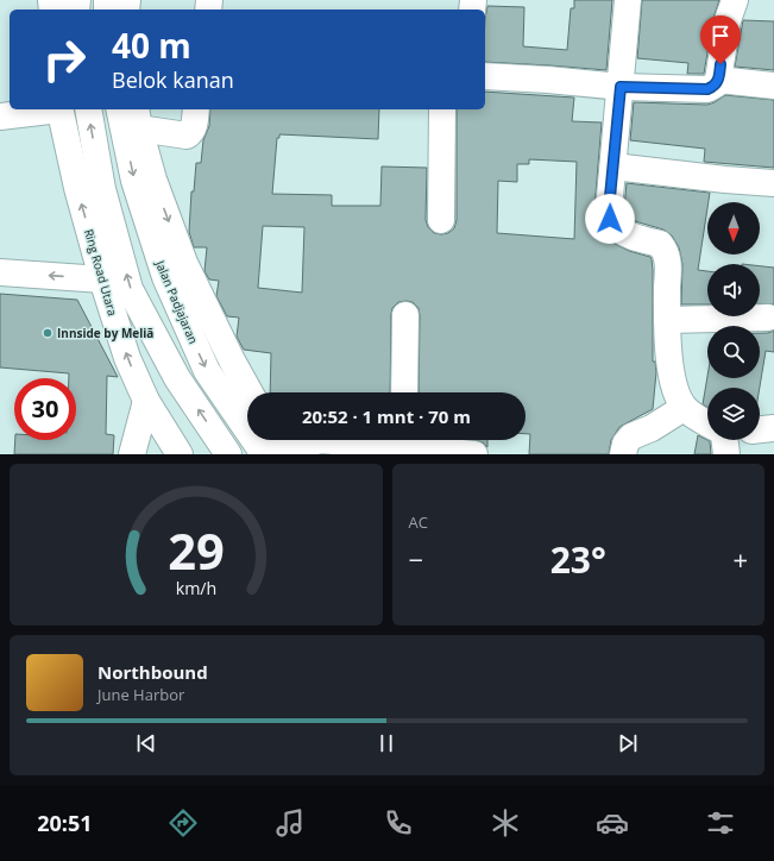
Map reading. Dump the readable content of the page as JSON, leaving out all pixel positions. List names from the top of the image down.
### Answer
{
  "streets": {
    "main road": ["Ring Road Utara", "Jalan Padjajaran"]
  },
  "places": ["Innside by Meliã"],
  "north": "bottom",
  "page": {
    "turn": ["40 m", "Belok kanan"],
    "limit": "30",
    "trip": "20:52 · 1 mnt · 70 m",
    "tile": "AC",
    "heat": ["−", "23°", "+"],
    "song": ["Northbound", "June Harbor"],
    "tabs": "20:51",
    "gauge": ["29", "km/h"]
  }
}
